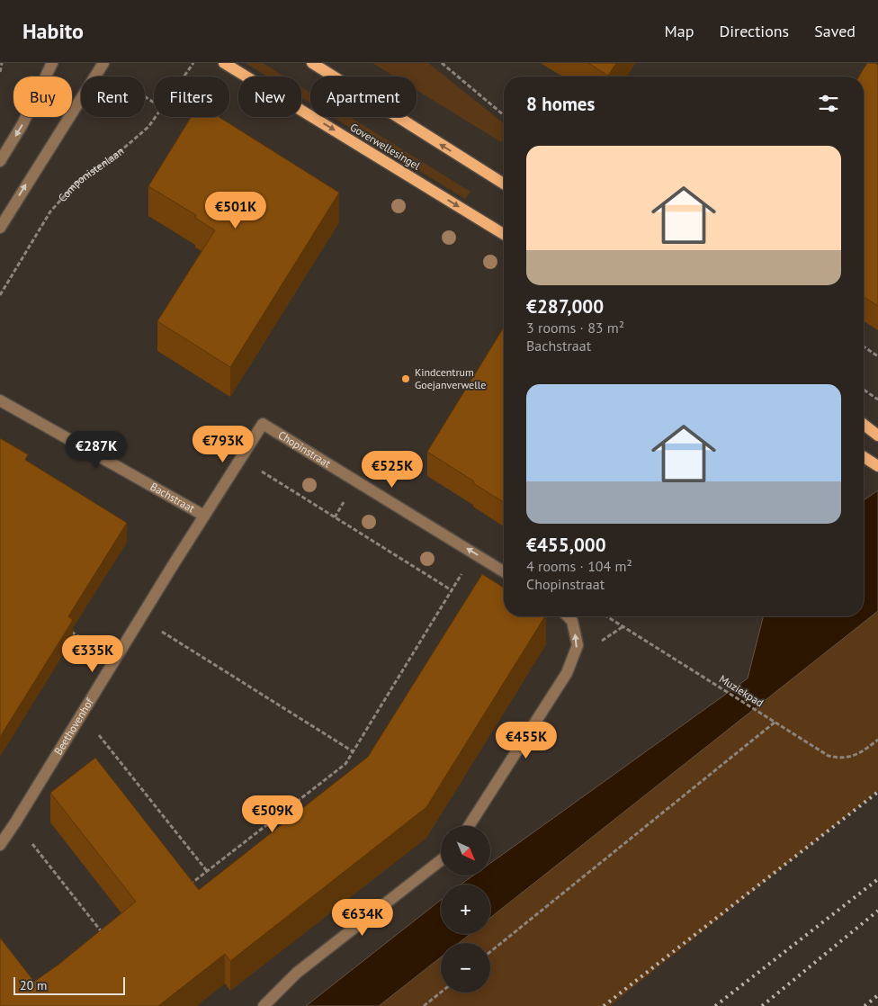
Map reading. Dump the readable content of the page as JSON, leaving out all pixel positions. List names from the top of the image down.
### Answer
{
  "streets": {
    "main road": ["Goverwellesingel"],
    "street": ["Chopinstraat", "Bachstraat", "Beethovenhof"],
    "path": ["Componistenlaan", "Muziekpad"]
  },
  "crossings": [
    ["Chopinstraat", "Bachstraat"],
    ["Chopinstraat", "Beethovenhof"],
    ["Bachstraat", "Beethovenhof"]
  ],
  "one_way": ["Chopinstraat"],
  "places": ["Kindcentrum Goejanverwelle"],
  "scale_bar": "20 m",
  "north": "bottom right",
  "page": {
    "header": "Habito",
    "nav": ["Map", "Directions", "Saved"],
    "chip": [
      "Buy",
      "Rent",
      "Filters",
      "New",
      "Apartment"
    ],
    "heading": "8 homes",
    "list": [
      {
        "name": "€287,000",
        "note": "3 rooms · 83 m² · Bachstraat"
      },
      {
        "name": "€455,000",
        "note": "4 rooms · 104 m² · Chopinstraat"
      }
    ],
    "price": [
      "€501K",
      "€793K",
      "€287K",
      "€525K",
      "€335K",
      "€455K",
      "€509K",
      "€634K"
    ],
    "map_buttons": ["+", "−"],
    "scale": "20 m"
  }
}
